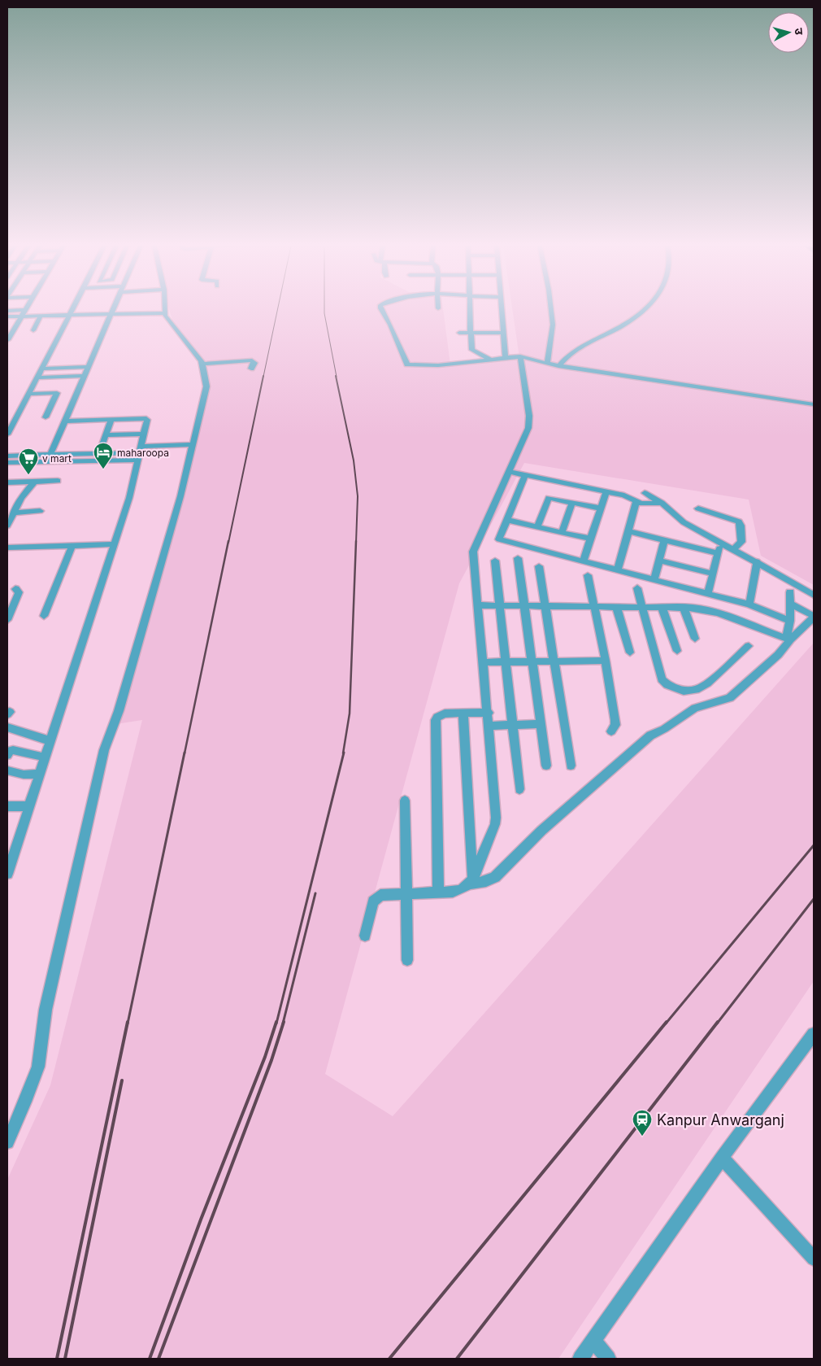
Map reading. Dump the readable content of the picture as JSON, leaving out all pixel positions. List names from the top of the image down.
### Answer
{
  "places": {
    "hotel": ["maharoopa"],
    "supermarket": ["v mart"],
    "station": ["Kanpur Anwarganj"]
  },
  "north": "right"
}
